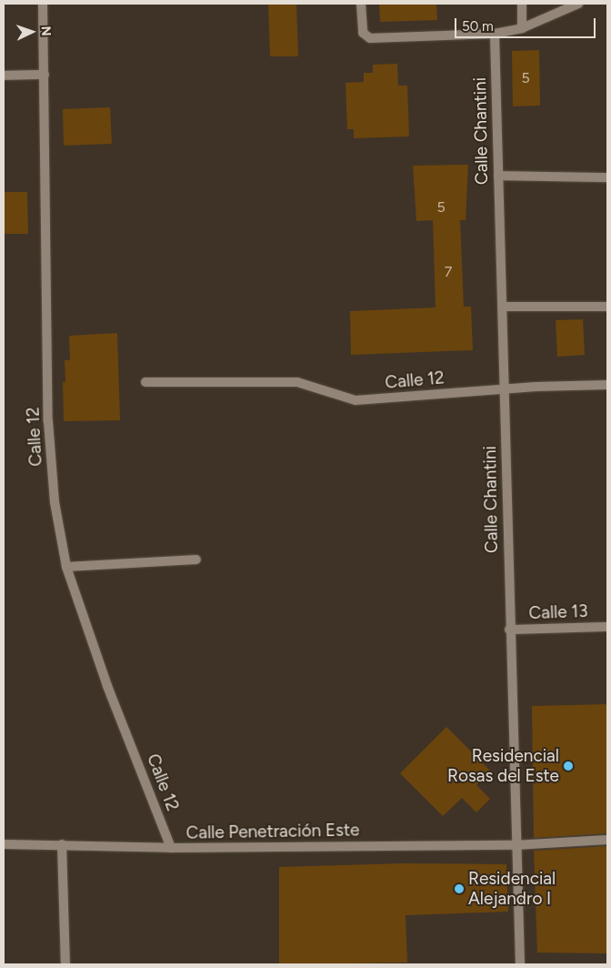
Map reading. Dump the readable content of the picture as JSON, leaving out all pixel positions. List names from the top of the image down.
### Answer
{
  "streets": {
    "street": [
      "Calle Chantini",
      "Calle 12",
      "Calle 13",
      "Calle Penetración Este"
    ]
  },
  "crossings": [
    ["Calle Chantini", "Calle 12"],
    ["Calle Chantini", "Calle 13"],
    ["Calle Chantini", "Calle Penetración Este"],
    ["Calle 12", "Calle Penetración Este"]
  ],
  "places": ["Residencial Rosas del Este", "Residencial Alejandro I"],
  "house_numbers": ["5", "5", "7"],
  "scale_bar": "50 m",
  "north": "right"
}
